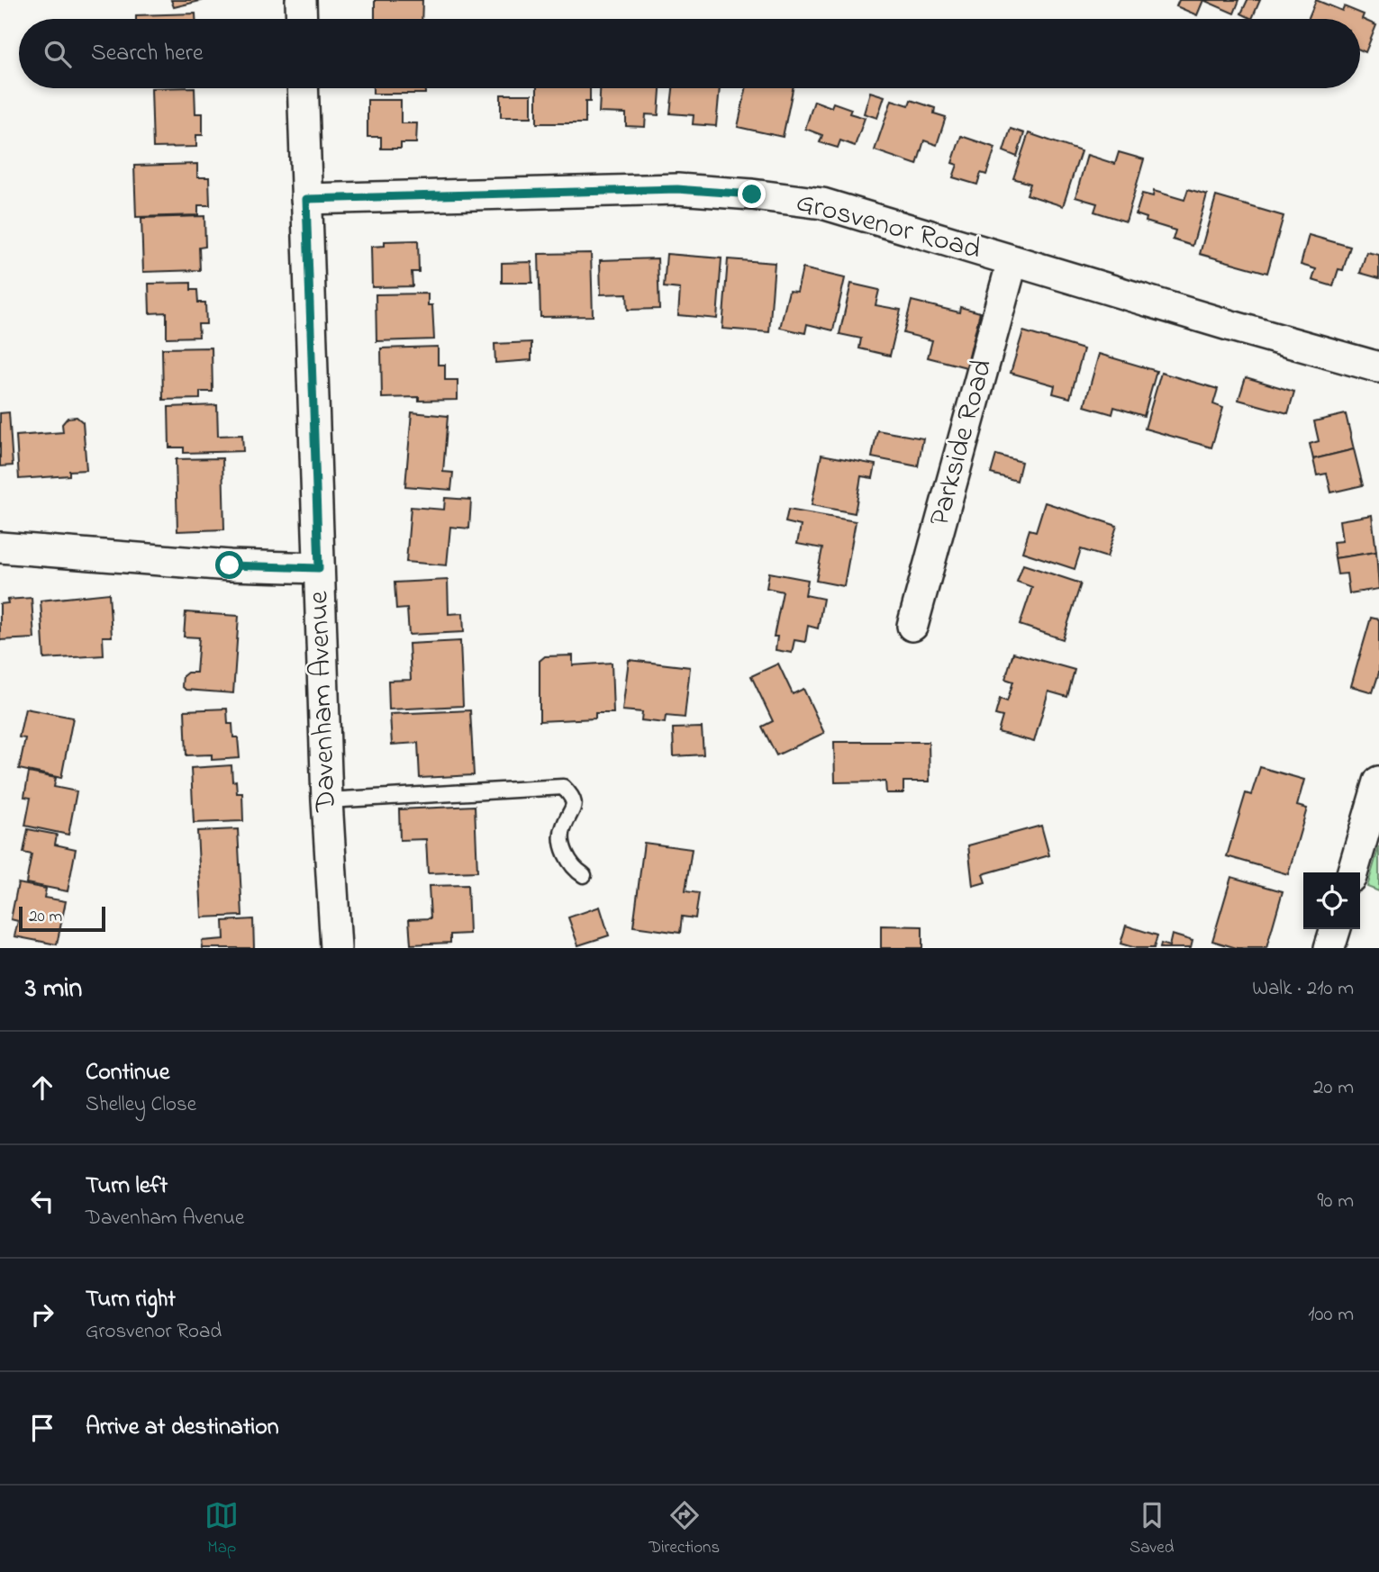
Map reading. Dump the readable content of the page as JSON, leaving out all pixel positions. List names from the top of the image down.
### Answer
{
  "streets": {
    "street": ["Grosvenor Road", "Parkside Road", "Davenham Avenue"]
  },
  "crossings": [
    ["Grosvenor Road", "Parkside Road"],
    ["Grosvenor Road", "Davenham Avenue"]
  ],
  "scale_bar": "20 m",
  "page": {
    "search": "Search here",
    "scale": "20 m",
    "heading": ["3 min", "Walk · 210 m"],
    "list": [
      ["Continue", "Shelley Close", "20 m"],
      ["Turn left", "Davenham Avenue", "90 m"],
      ["Turn right", "Grosvenor Road", "100 m"],
      "Arrive at destination"
    ],
    "nav": ["Map", "Directions", "Saved"]
  }
}
